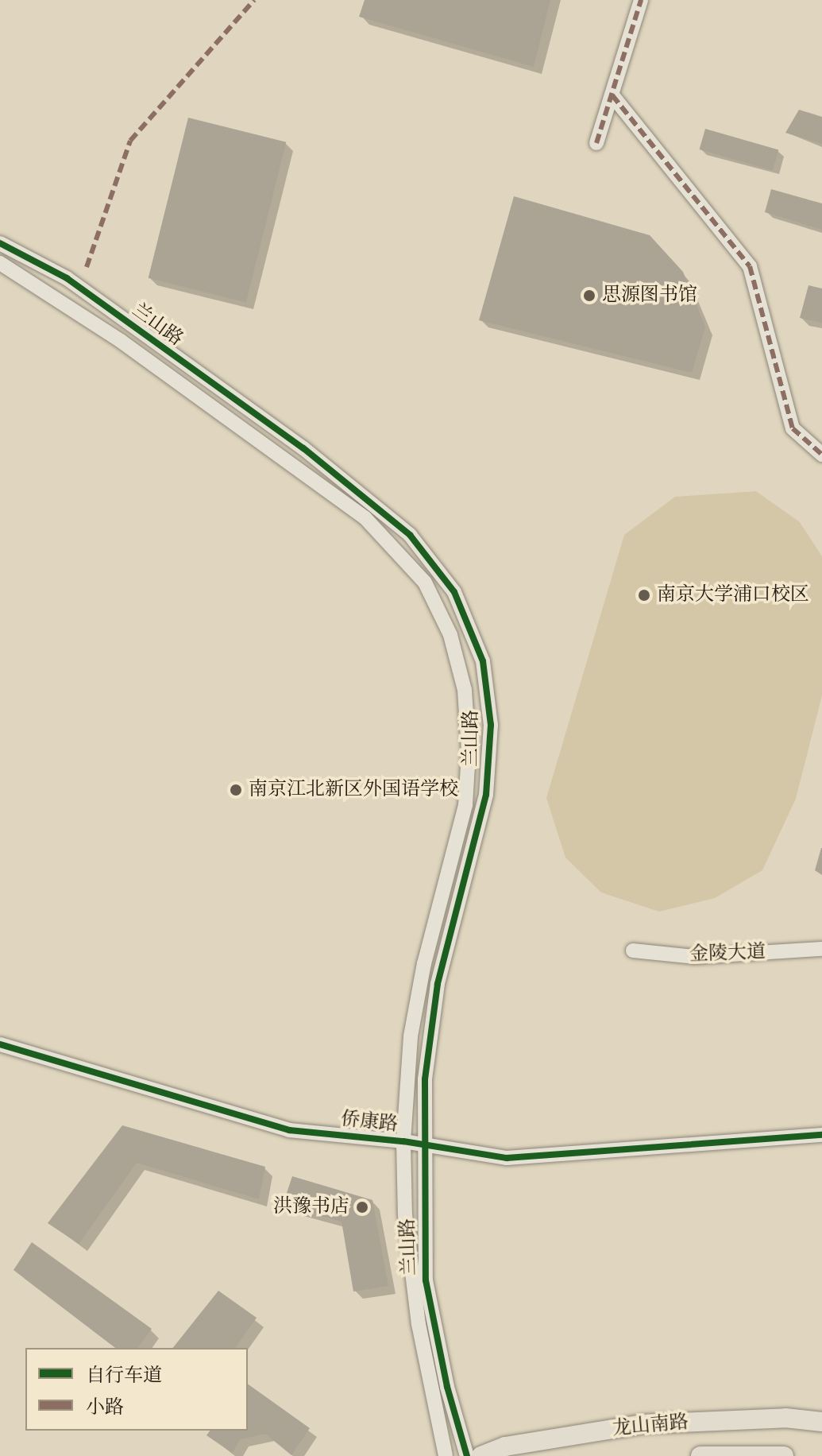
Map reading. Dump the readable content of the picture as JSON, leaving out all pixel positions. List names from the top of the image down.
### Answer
{
  "streets": {
    "main road": ["龙山南路"],
    "street": ["兰山路", "金陵大道", "侨康路"]
  },
  "crossings": [
    ["兰山路", "侨康路"]
  ],
  "places": [
    "思源图书馆",
    "南京大学浦口校区",
    "南京江北新区外国语学校",
    "洪豫书店"
  ],
  "legend": ["自行车道", "小路"]
}
